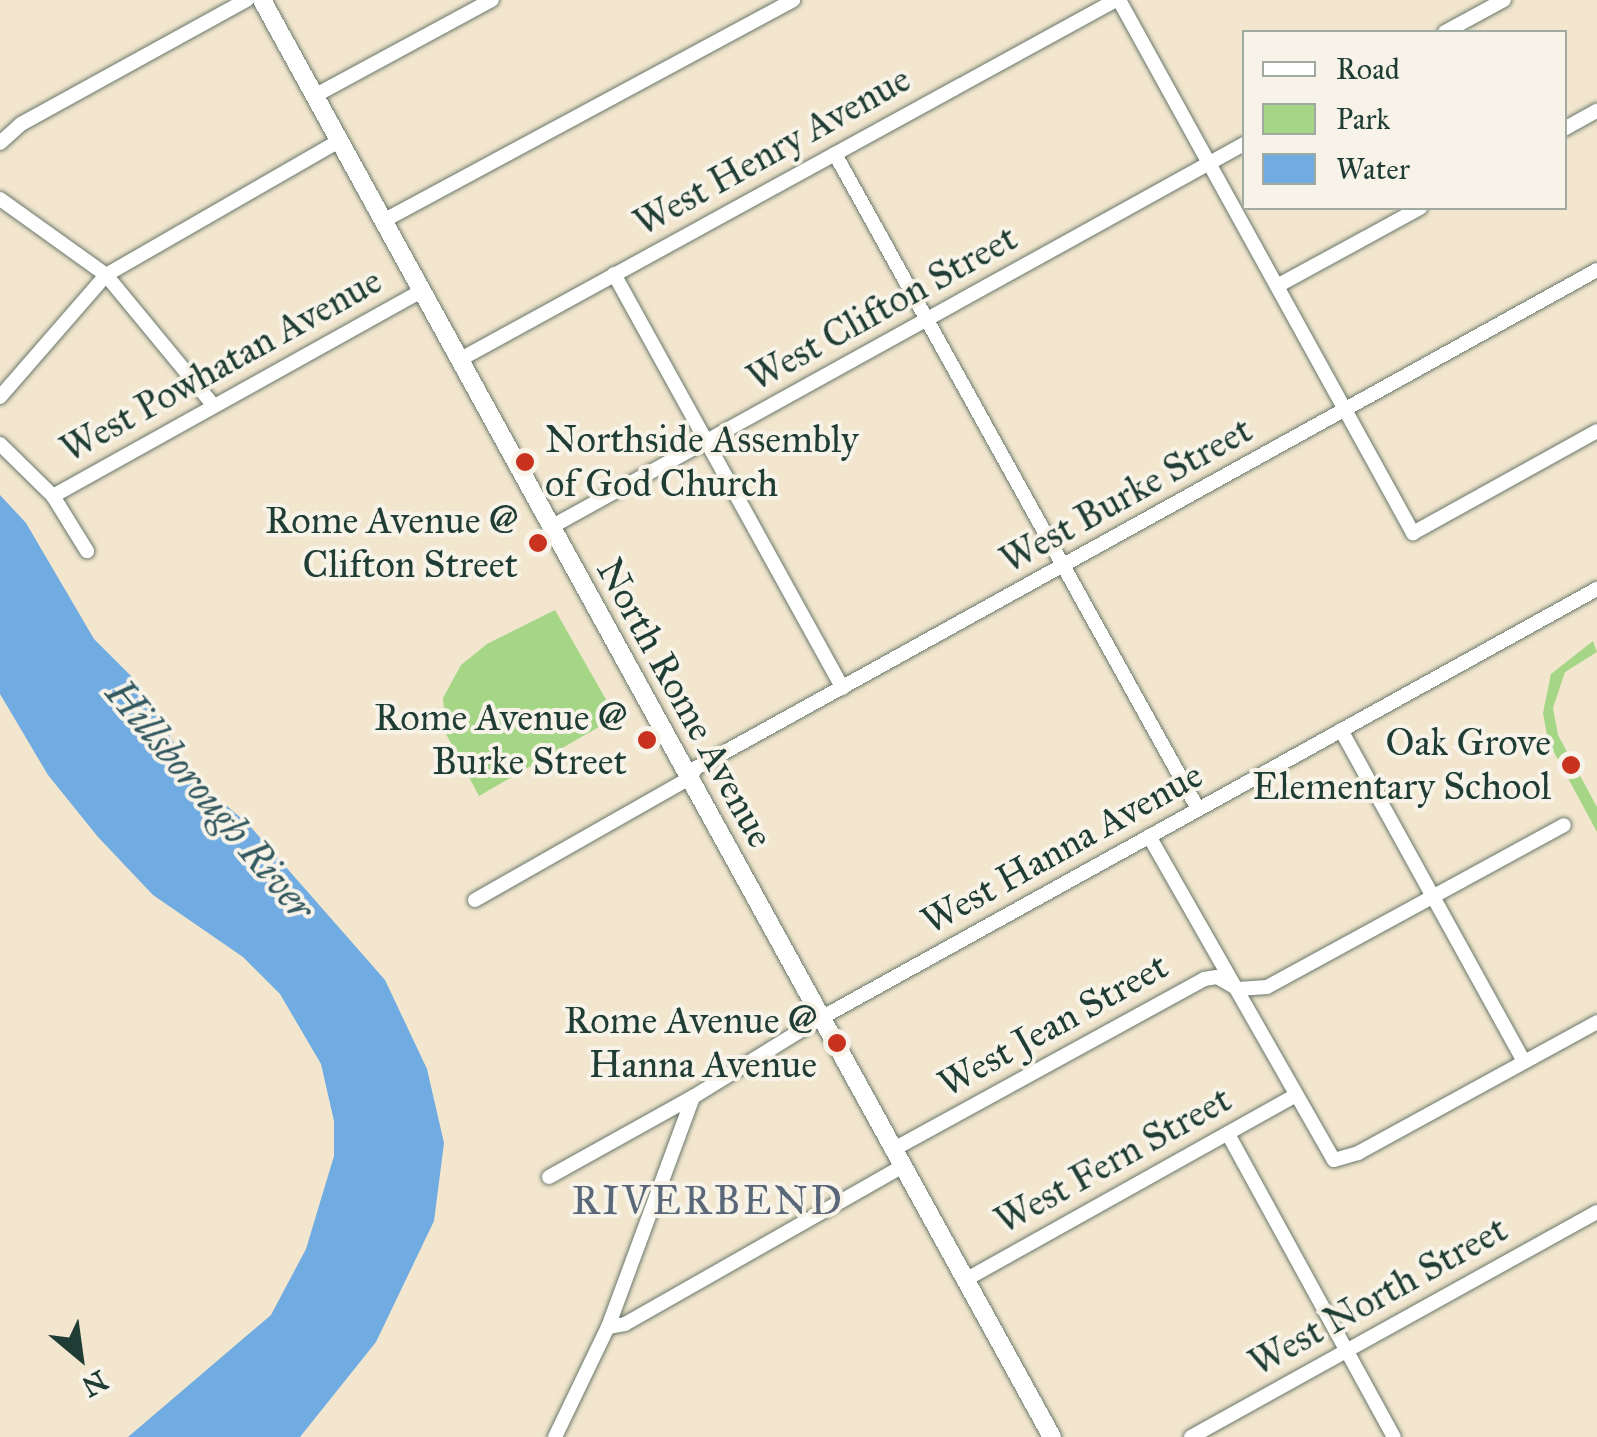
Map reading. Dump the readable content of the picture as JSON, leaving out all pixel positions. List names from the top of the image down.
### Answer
{
  "streets": {
    "street": [
      "West Henry Avenue",
      "West Clifton Street",
      "West Powhatan Avenue",
      "West Burke Street",
      "North Rome Avenue",
      "West Hanna Avenue",
      "West Jean Street",
      "West Fern Street",
      "West North Street"
    ]
  },
  "crossings": [
    ["West Henry Avenue", "North Rome Avenue"],
    ["West Clifton Street", "North Rome Avenue"],
    ["West Powhatan Avenue", "North Rome Avenue"],
    ["West Burke Street", "North Rome Avenue"],
    ["North Rome Avenue", "West Hanna Avenue"],
    ["North Rome Avenue", "West Jean Street"],
    ["North Rome Avenue", "West Fern Street"]
  ],
  "districts": ["RIVERBEND"],
  "water": ["Hillsborough River"],
  "places": [
    "Northside Assembly of God Church",
    "Rome Avenue @ Clifton Street",
    "Rome Avenue @ Burke Street",
    "Oak Grove Elementary School",
    "Rome Avenue @ Hanna Avenue"
  ],
  "legend": ["Road", "Park", "Water"],
  "north": "bottom right"
}
